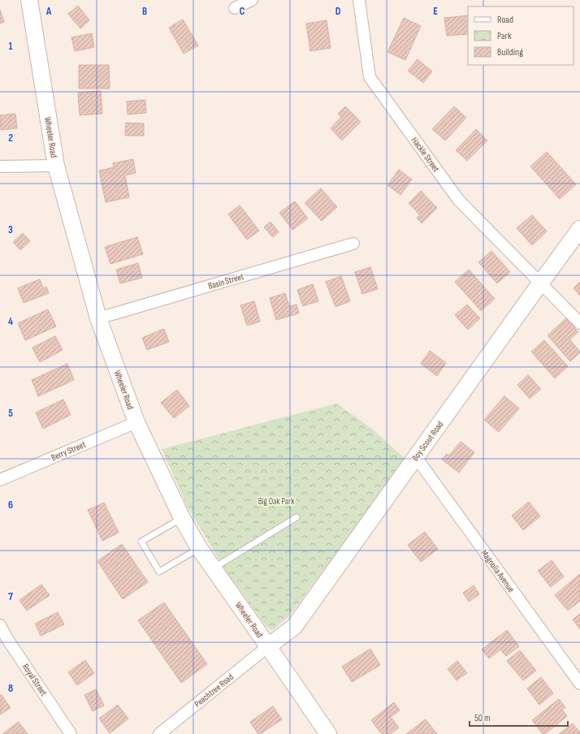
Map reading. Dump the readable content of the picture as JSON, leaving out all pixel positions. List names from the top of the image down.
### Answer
{
  "streets": {
    "street": [
      "Wheeler Road",
      "Hackle Street",
      "Basin Street",
      "Boy Scout Road",
      "Berry Street",
      "Magnolia Avenue",
      "Royal Street",
      "Peachtree Road"
    ]
  },
  "crossings": [
    ["Wheeler Road", "Basin Street"],
    ["Wheeler Road", "Boy Scout Road"],
    ["Wheeler Road", "Berry Street"],
    ["Wheeler Road", "Peachtree Road"],
    ["Hackle Street", "Boy Scout Road"],
    ["Boy Scout Road", "Magnolia Avenue"],
    ["Boy Scout Road", "Peachtree Road"]
  ],
  "parks": ["Big Oak Park"],
  "legend": ["Road", "Park", "Building"],
  "scale_bar": "50 m",
  "grid": {
    "columns": [
      "A",
      "B",
      "C",
      "D",
      "E"
    ],
    "rows": [
      "1",
      "2",
      "3",
      "4",
      "5",
      "6",
      "7",
      "8"
    ]
  }
}
